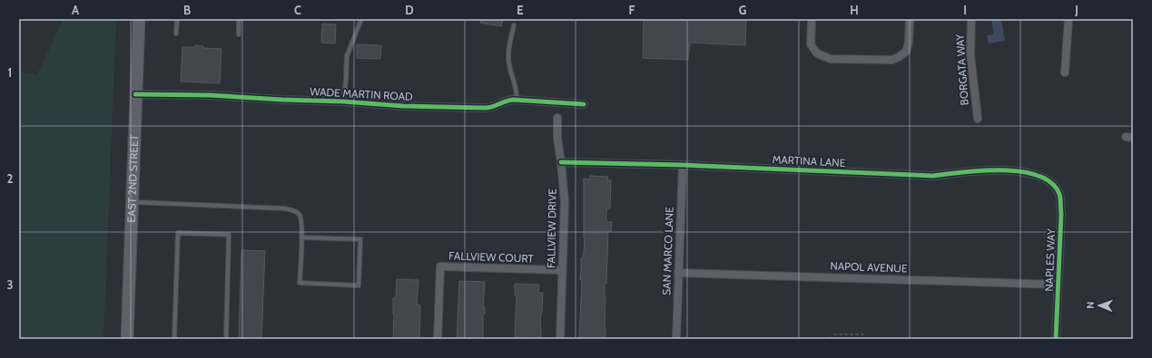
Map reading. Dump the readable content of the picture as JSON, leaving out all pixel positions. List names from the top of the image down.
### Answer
{
  "streets": {
    "main road": ["EAST 2ND STREET"],
    "street": [
      "BORGATA WAY",
      "WADE MARTIN ROAD",
      "MARTINA LANE",
      "FALLVIEW DRIVE",
      "SAN MARCO LANE",
      "FALLVIEW COURT",
      "NAPLES WAY",
      "NAPOL AVENUE"
    ]
  },
  "crossings": [
    ["WADE MARTIN ROAD", "EAST 2ND STREET"],
    ["MARTINA LANE", "FALLVIEW DRIVE"],
    ["MARTINA LANE", "SAN MARCO LANE"],
    ["MARTINA LANE", "NAPLES WAY"],
    ["FALLVIEW DRIVE", "FALLVIEW COURT"],
    ["SAN MARCO LANE", "NAPOL AVENUE"],
    ["NAPLES WAY", "NAPOL AVENUE"]
  ],
  "north": "left",
  "grid": {
    "columns": [
      "A",
      "B",
      "C",
      "D",
      "E",
      "F",
      "G",
      "H",
      "I",
      "J"
    ],
    "rows": ["1", "2", "3"]
  }
}
